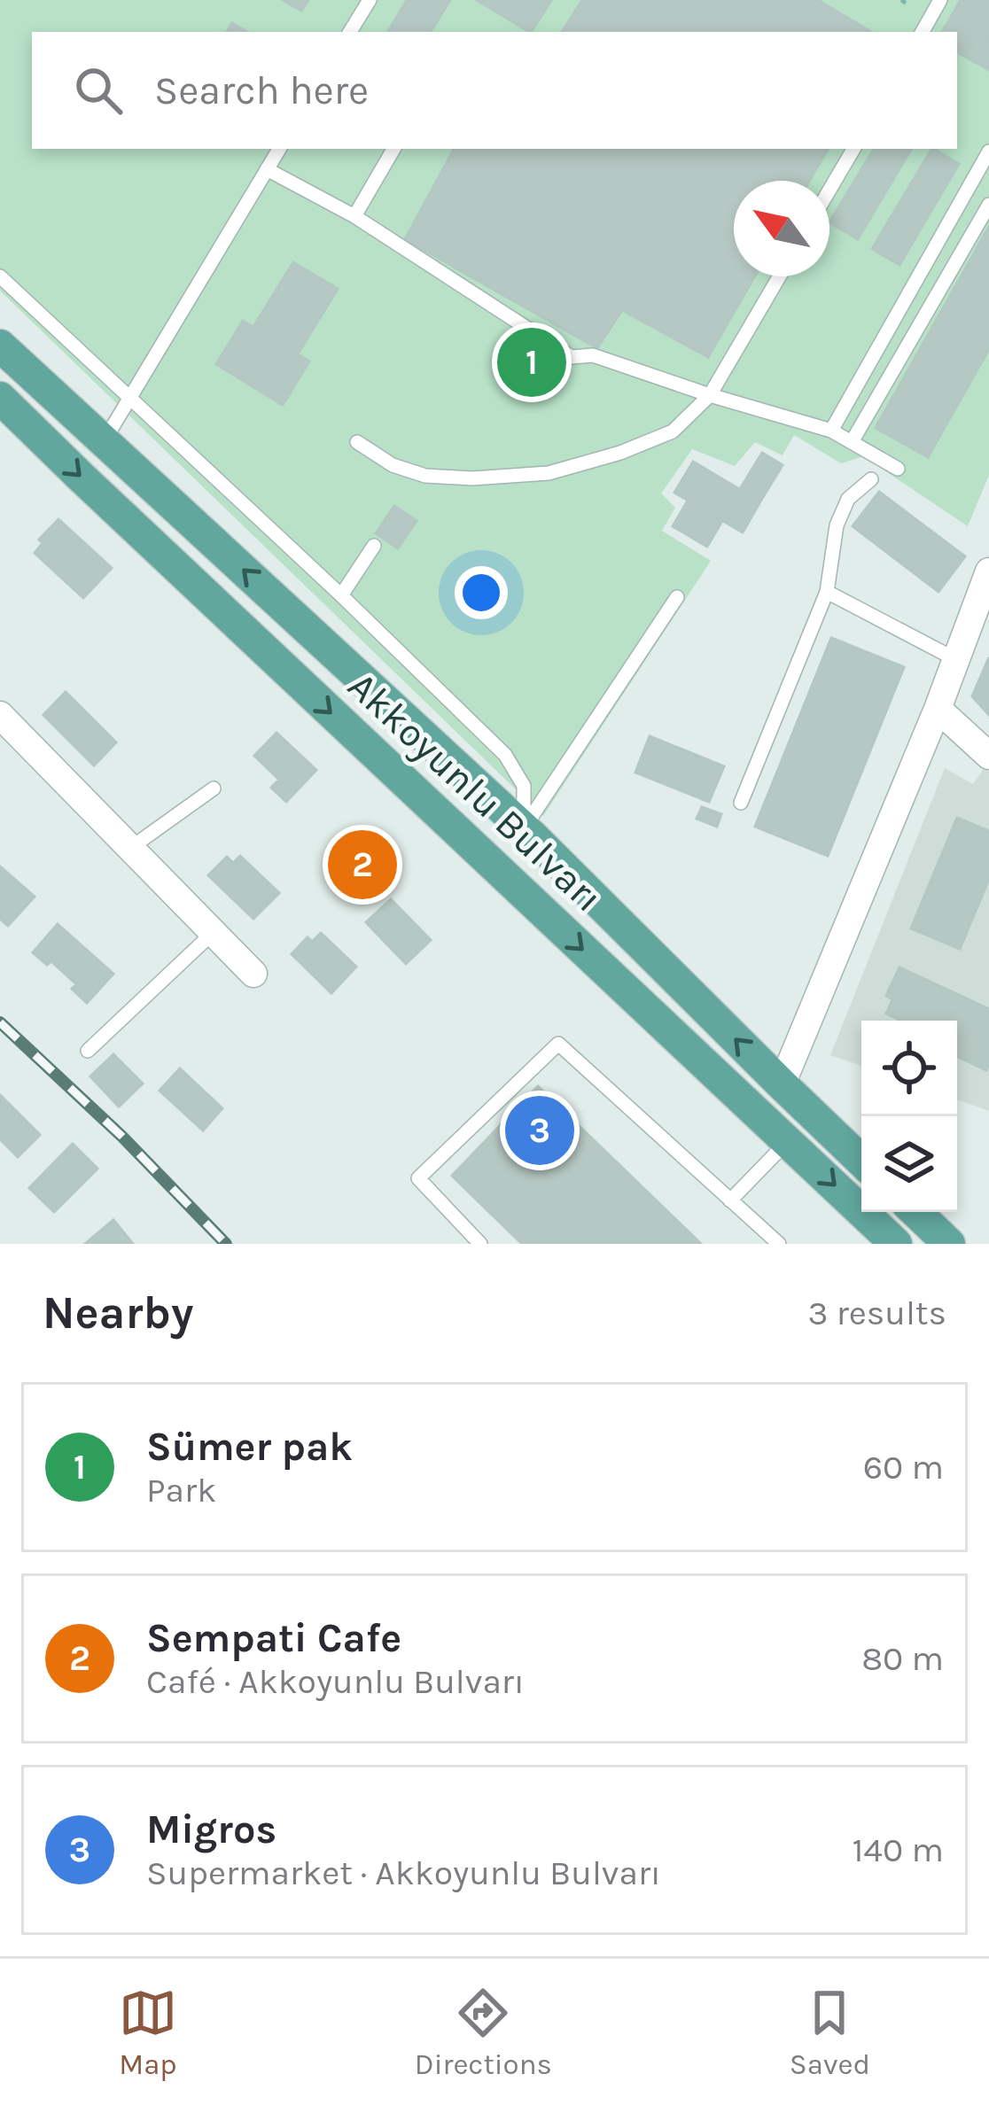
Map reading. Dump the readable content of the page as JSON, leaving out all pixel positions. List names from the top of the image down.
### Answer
{
  "streets": {
    "main road": ["Akkoyunlu Bulvarı"]
  },
  "north": "top left",
  "page": {
    "search": "Search here",
    "pins": ["1", "2", "3"],
    "heading": ["Nearby", "3 results"],
    "list": [
      {
        "mark": "1",
        "name": "Sümer pak",
        "note": "Park",
        "value": "60 m"
      },
      {
        "mark": "2",
        "name": "Sempati Cafe",
        "note": "Café · Akkoyunlu Bulvarı",
        "value": "80 m"
      },
      {
        "mark": "3",
        "name": "Migros",
        "note": "Supermarket · Akkoyunlu Bulvarı",
        "value": "140 m"
      }
    ],
    "nav": ["Map", "Directions", "Saved"]
  }
}
